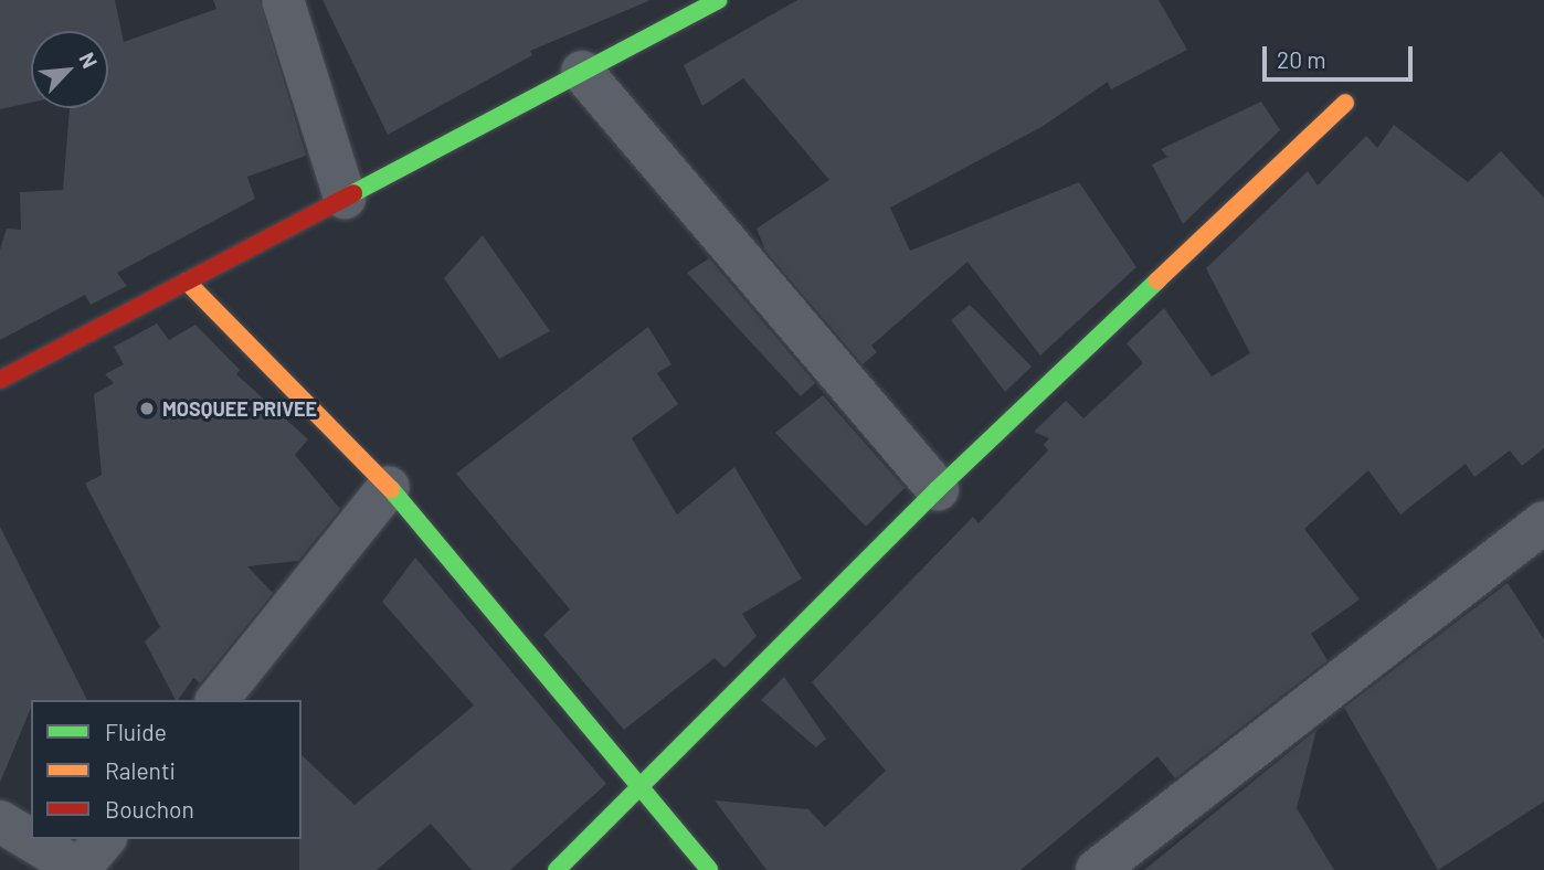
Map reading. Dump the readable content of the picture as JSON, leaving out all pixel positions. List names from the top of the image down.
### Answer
{
  "places": ["MOSQUEE PRIVEE"],
  "legend": ["Fluide", "Ralenti", "Bouchon"],
  "scale_bar": "20 m",
  "north": "top right"
}
